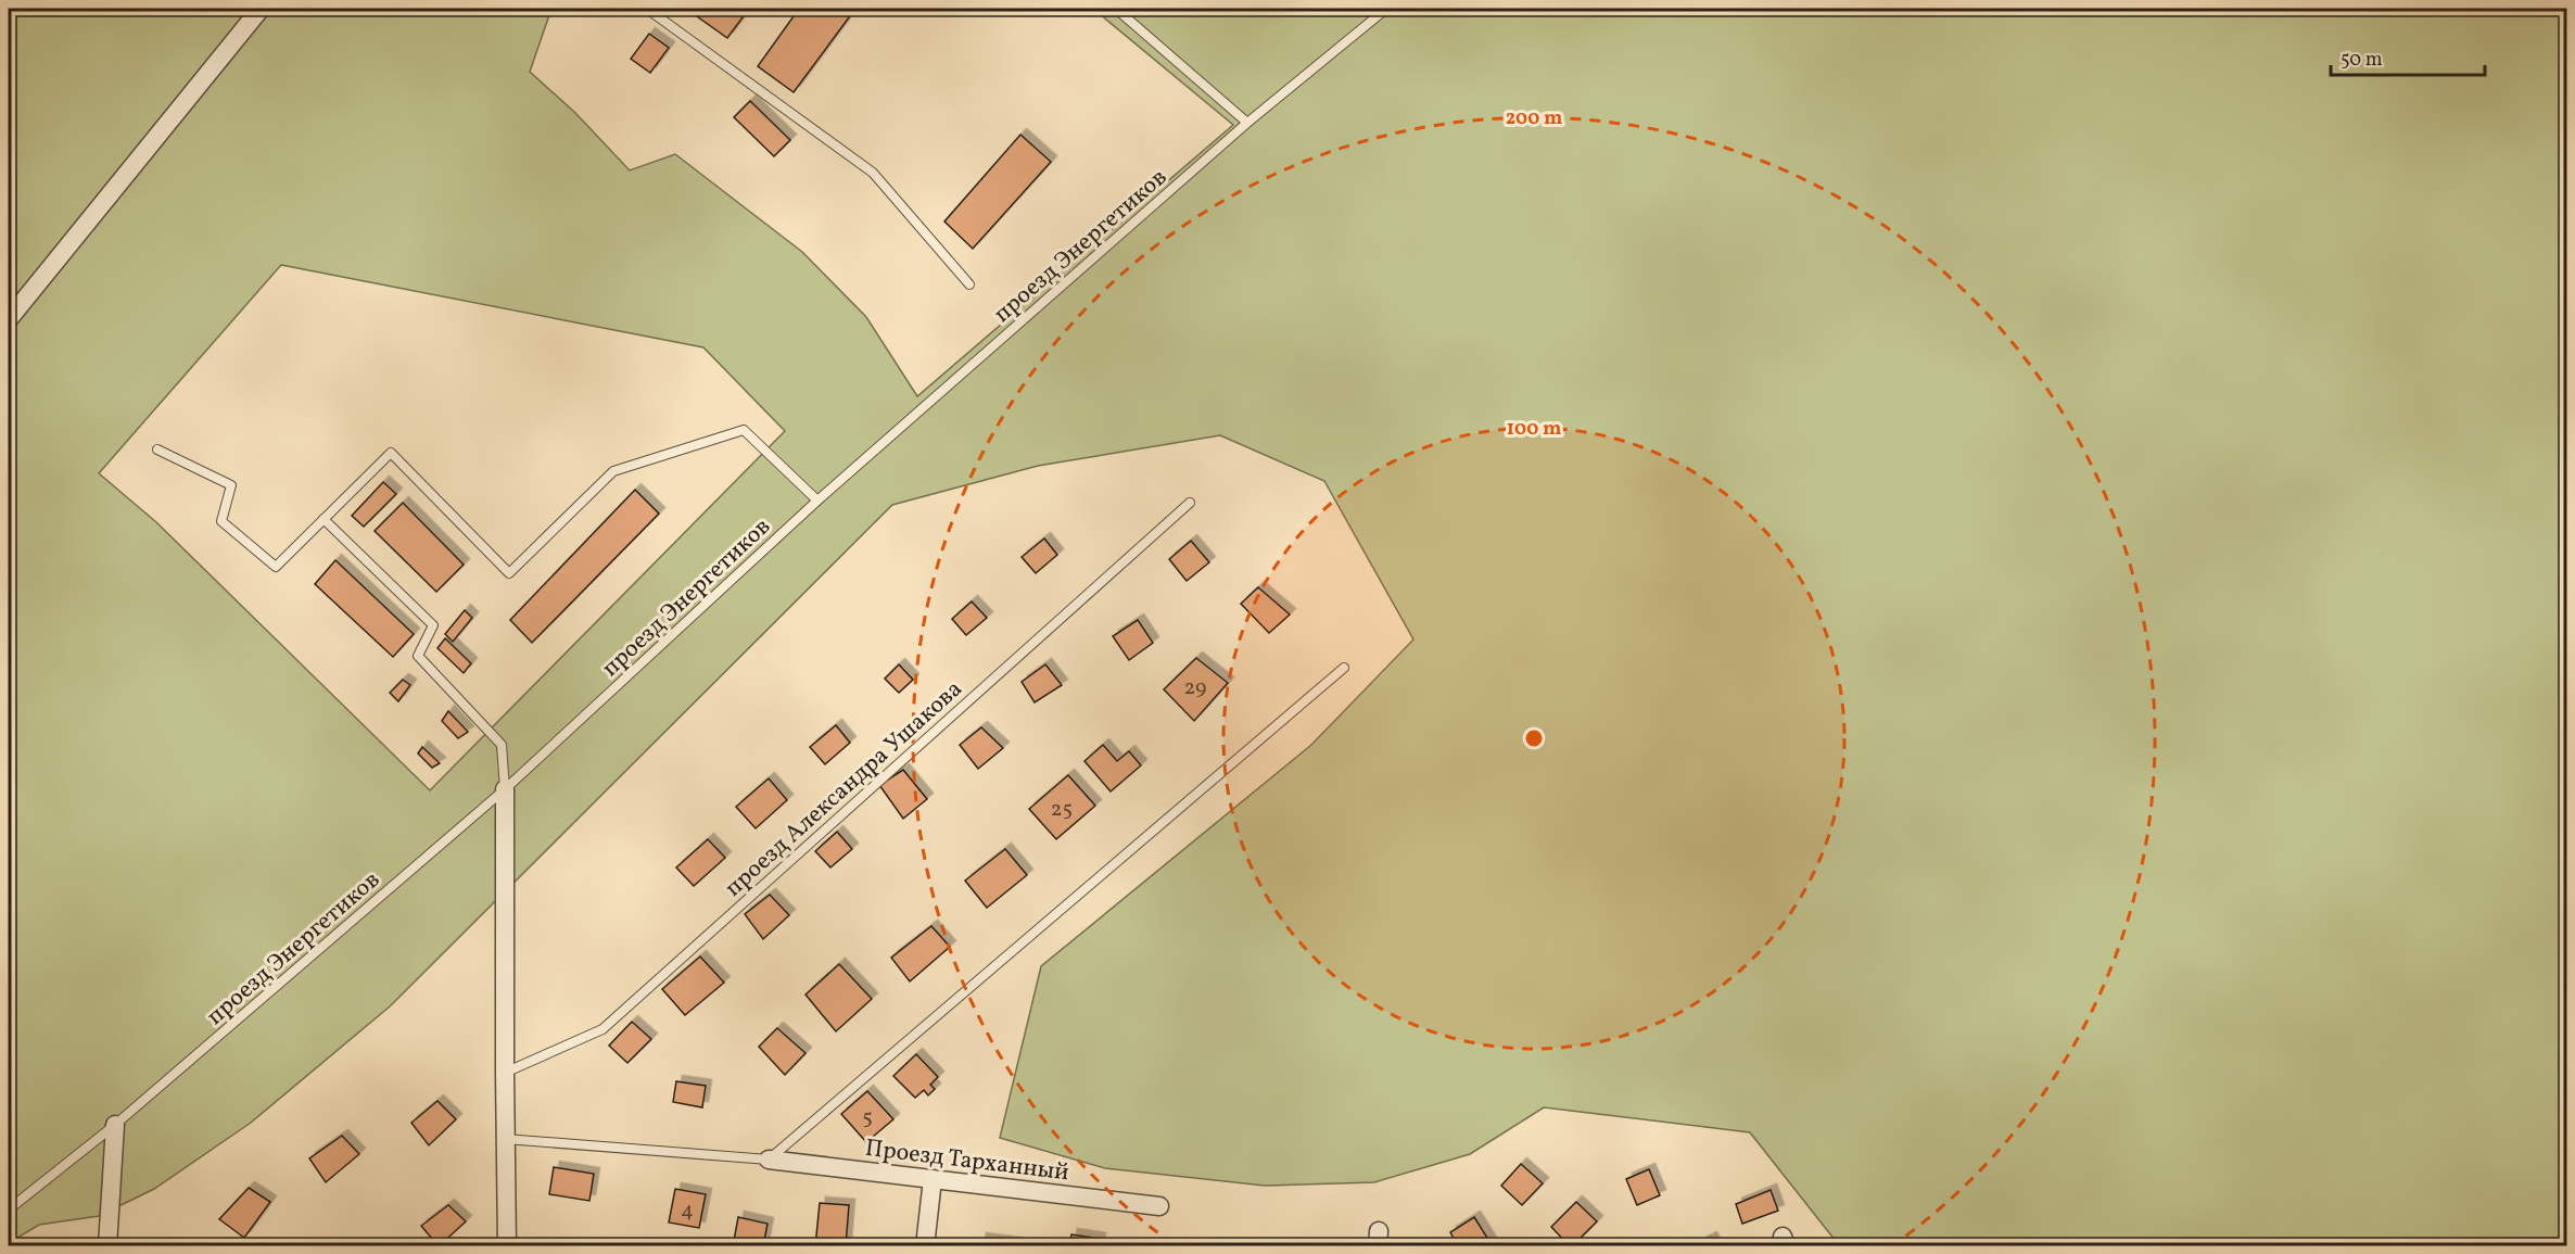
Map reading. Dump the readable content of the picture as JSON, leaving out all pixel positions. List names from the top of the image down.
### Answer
{
  "streets": {
    "street": ["Проезд Тарханный"],
    "lane": ["проезд Энергетиков", "проезд Александра Ушакова"]
  },
  "house_numbers": [
    "29",
    "25",
    "5",
    "4"
  ],
  "scale_bar": "50 m",
  "rings": ["200 m", "100 m"]
}
